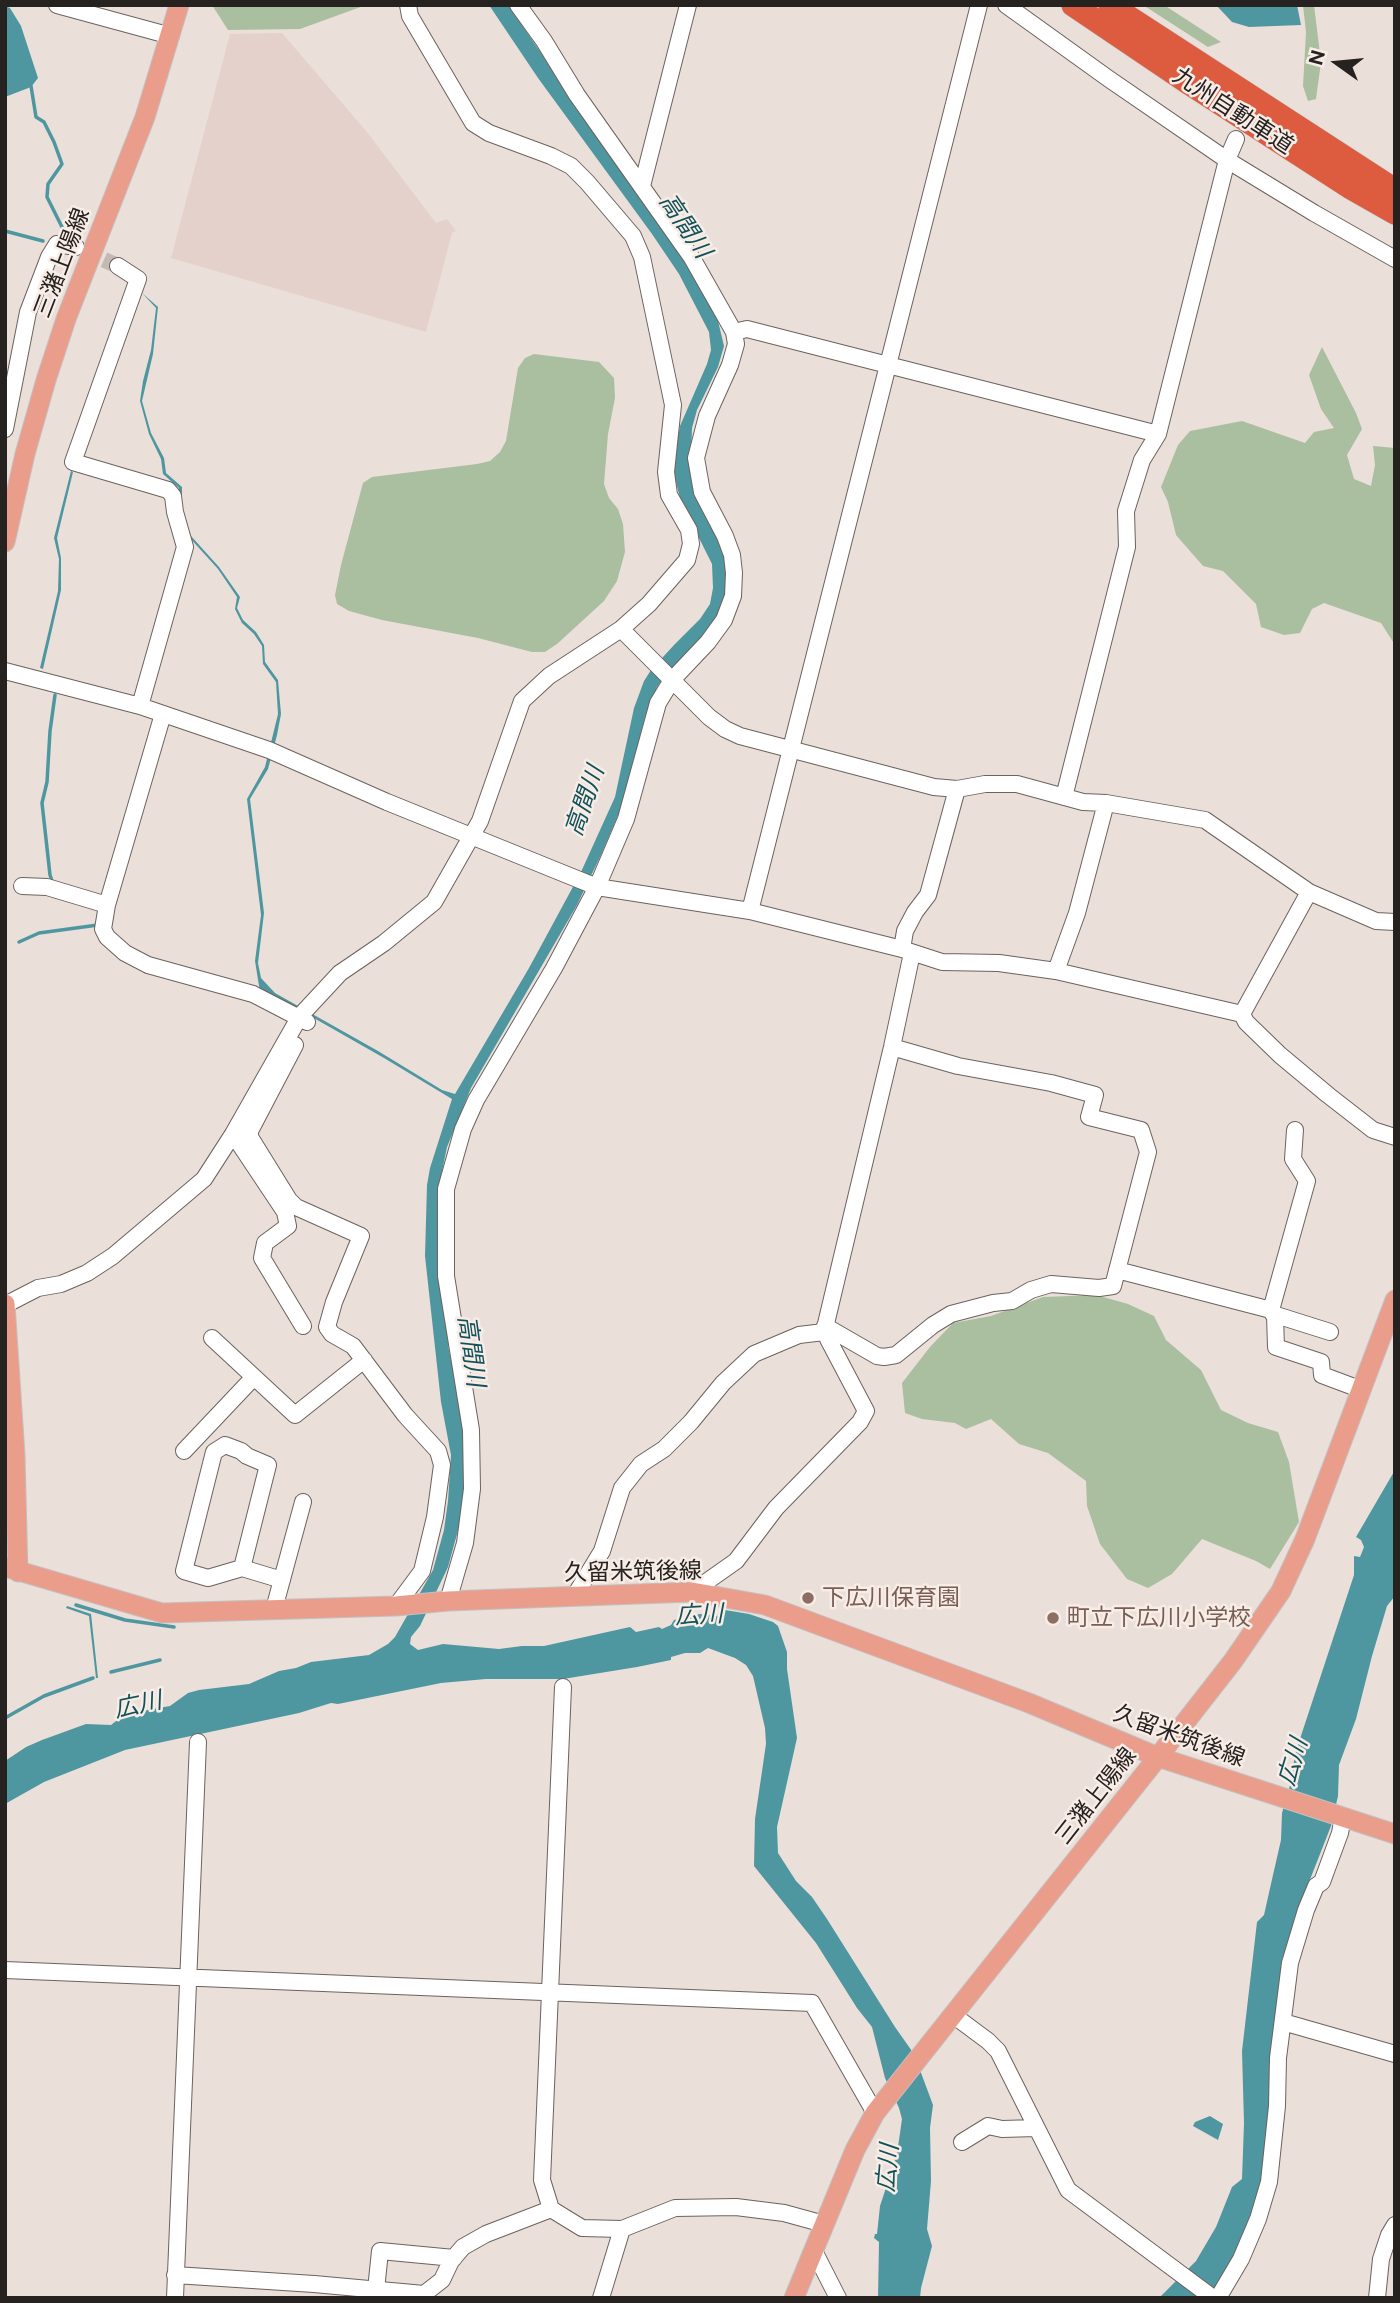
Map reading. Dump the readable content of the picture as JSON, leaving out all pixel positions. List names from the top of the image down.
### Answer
{
  "streets": {
    "highway": ["九州自動車道"],
    "main road": ["三潴上陽線", "久留米筑後線"]
  },
  "crossings": [
    ["三潴上陽線", "久留米筑後線"]
  ],
  "water": ["高間川", "広川"],
  "places": ["下広川保育園", "町立下広川小学校"],
  "north": "left"
}
